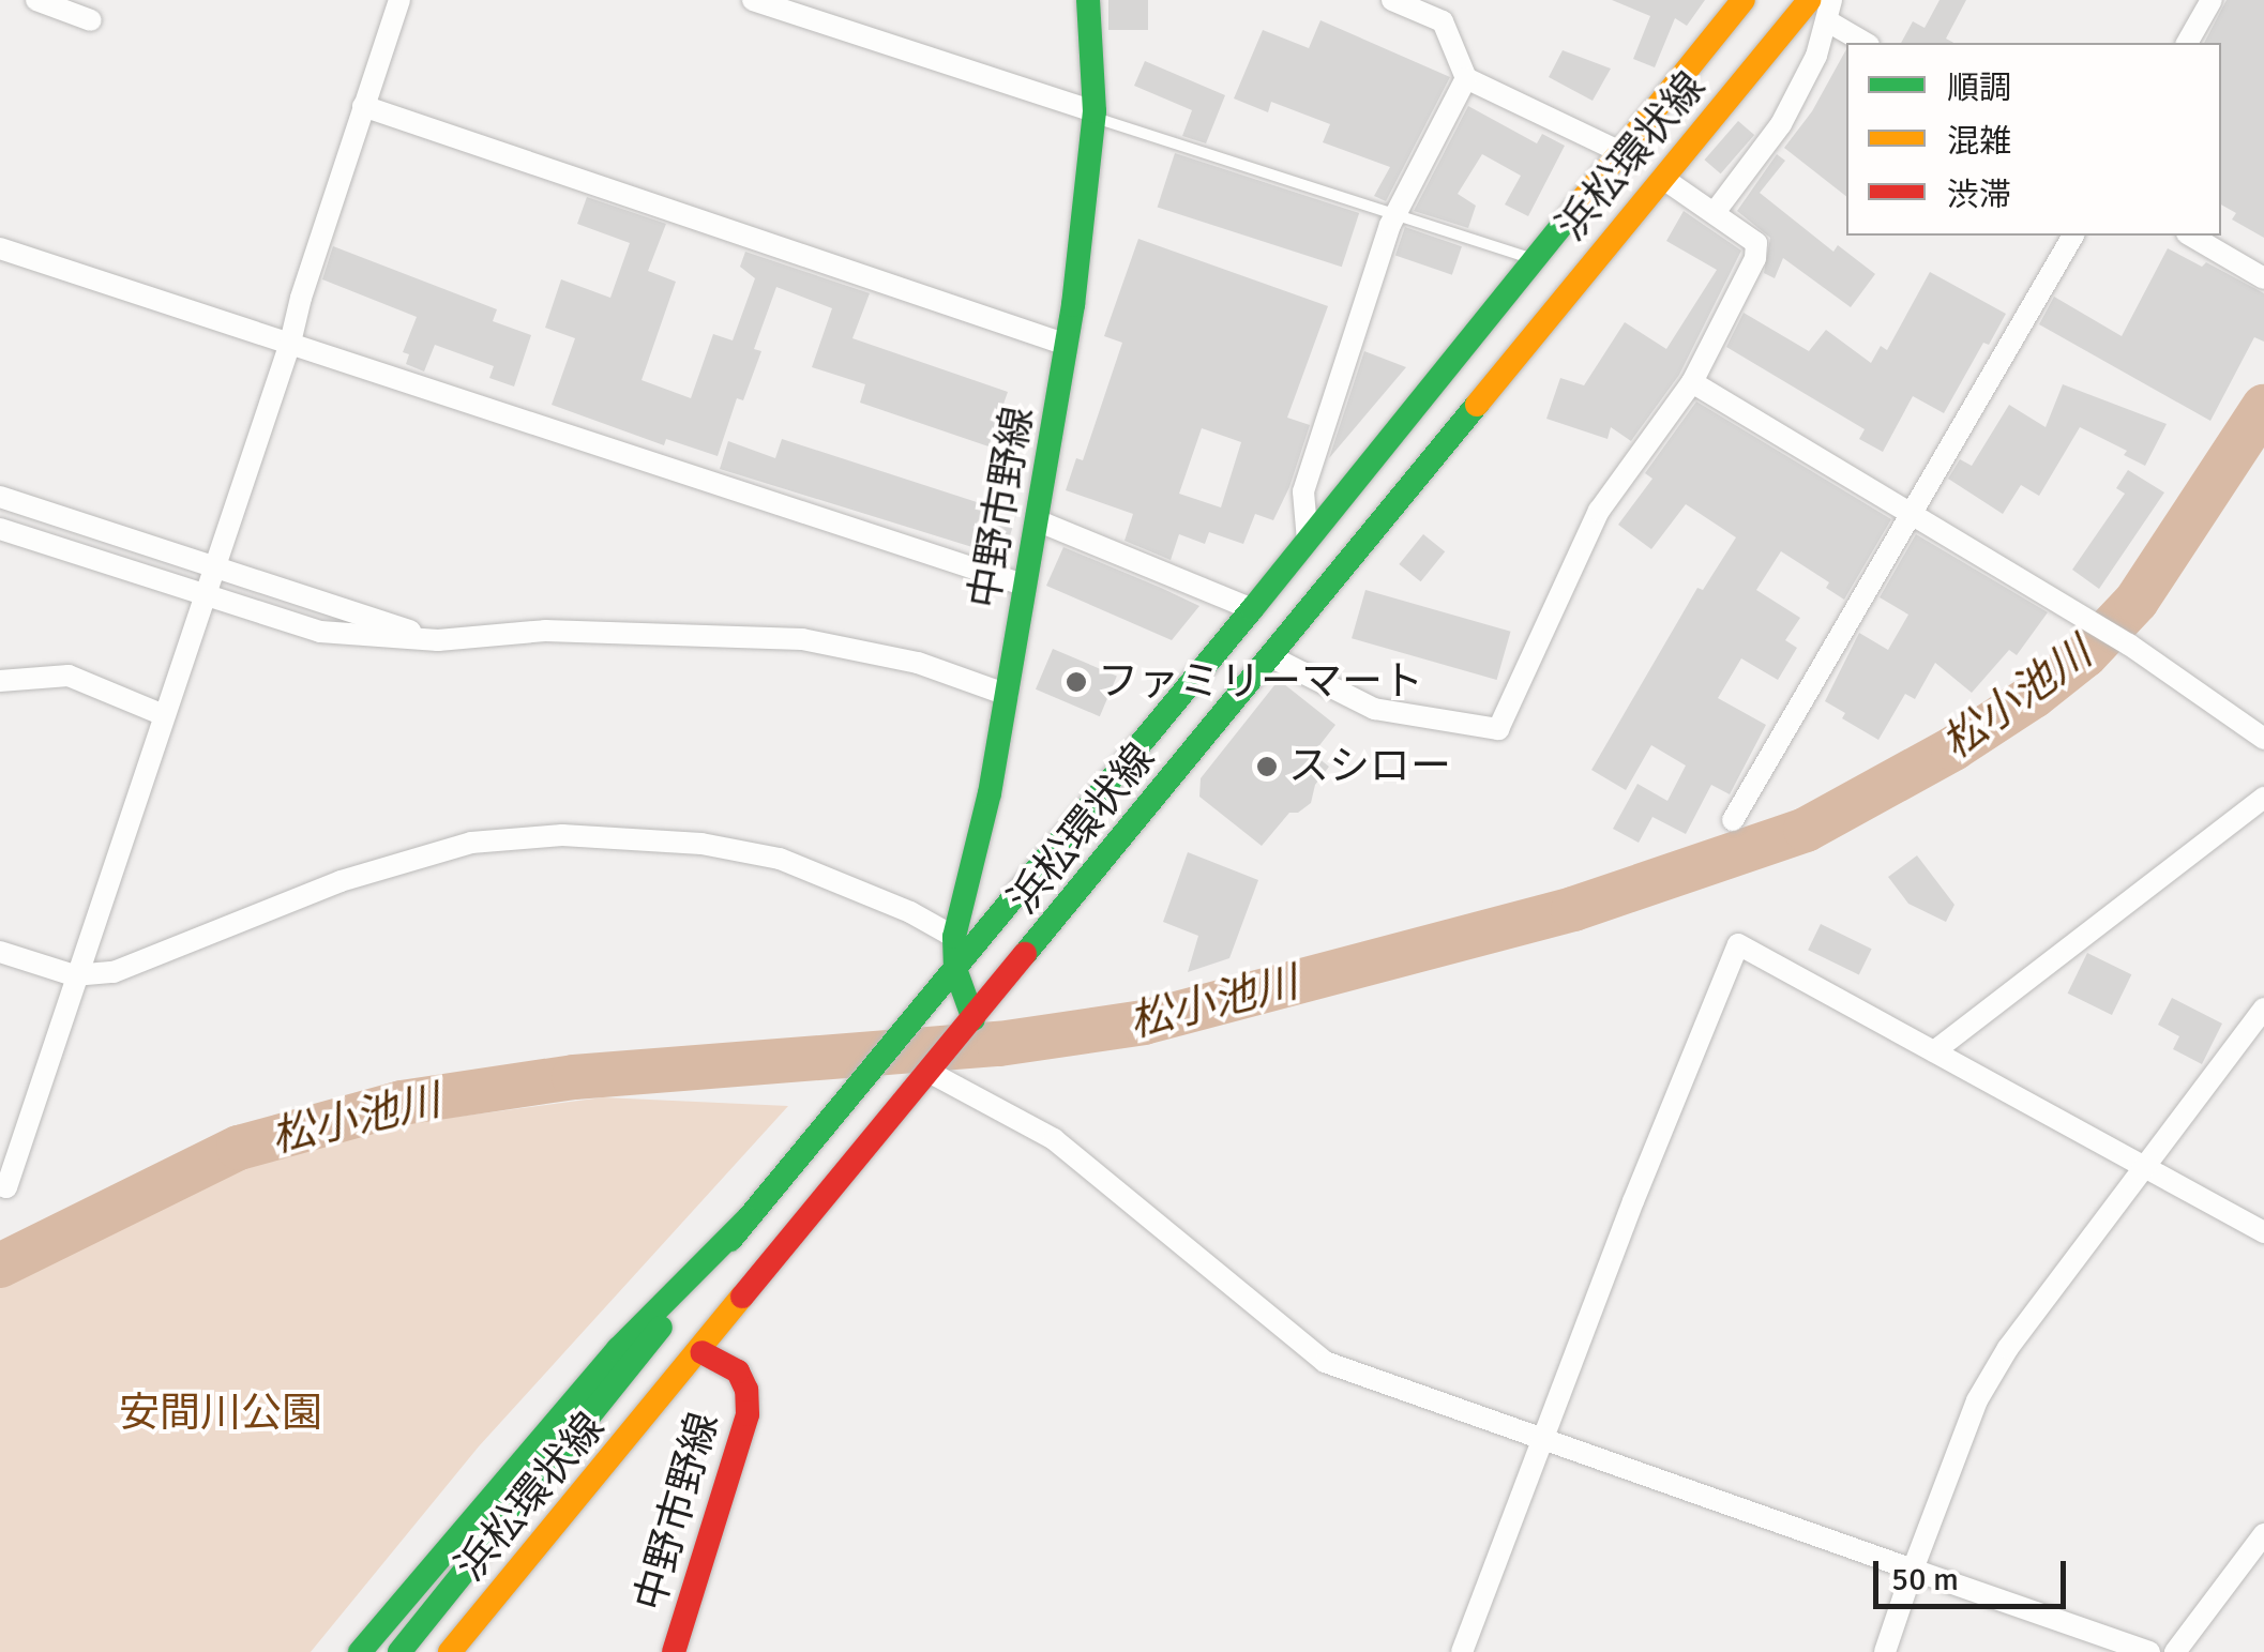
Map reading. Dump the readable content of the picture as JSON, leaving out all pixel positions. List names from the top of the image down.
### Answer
{
  "streets": {
    "main road": ["浜松環状線", "中野市野線"]
  },
  "crossings": [
    ["浜松環状線", "中野市野線"]
  ],
  "water": ["松小池川"],
  "parks": ["安間川公園"],
  "places": ["ファミリーマート", "スシロー"],
  "legend": ["順調", "混雑", "渋滞"],
  "scale_bar": "50 m"
}
